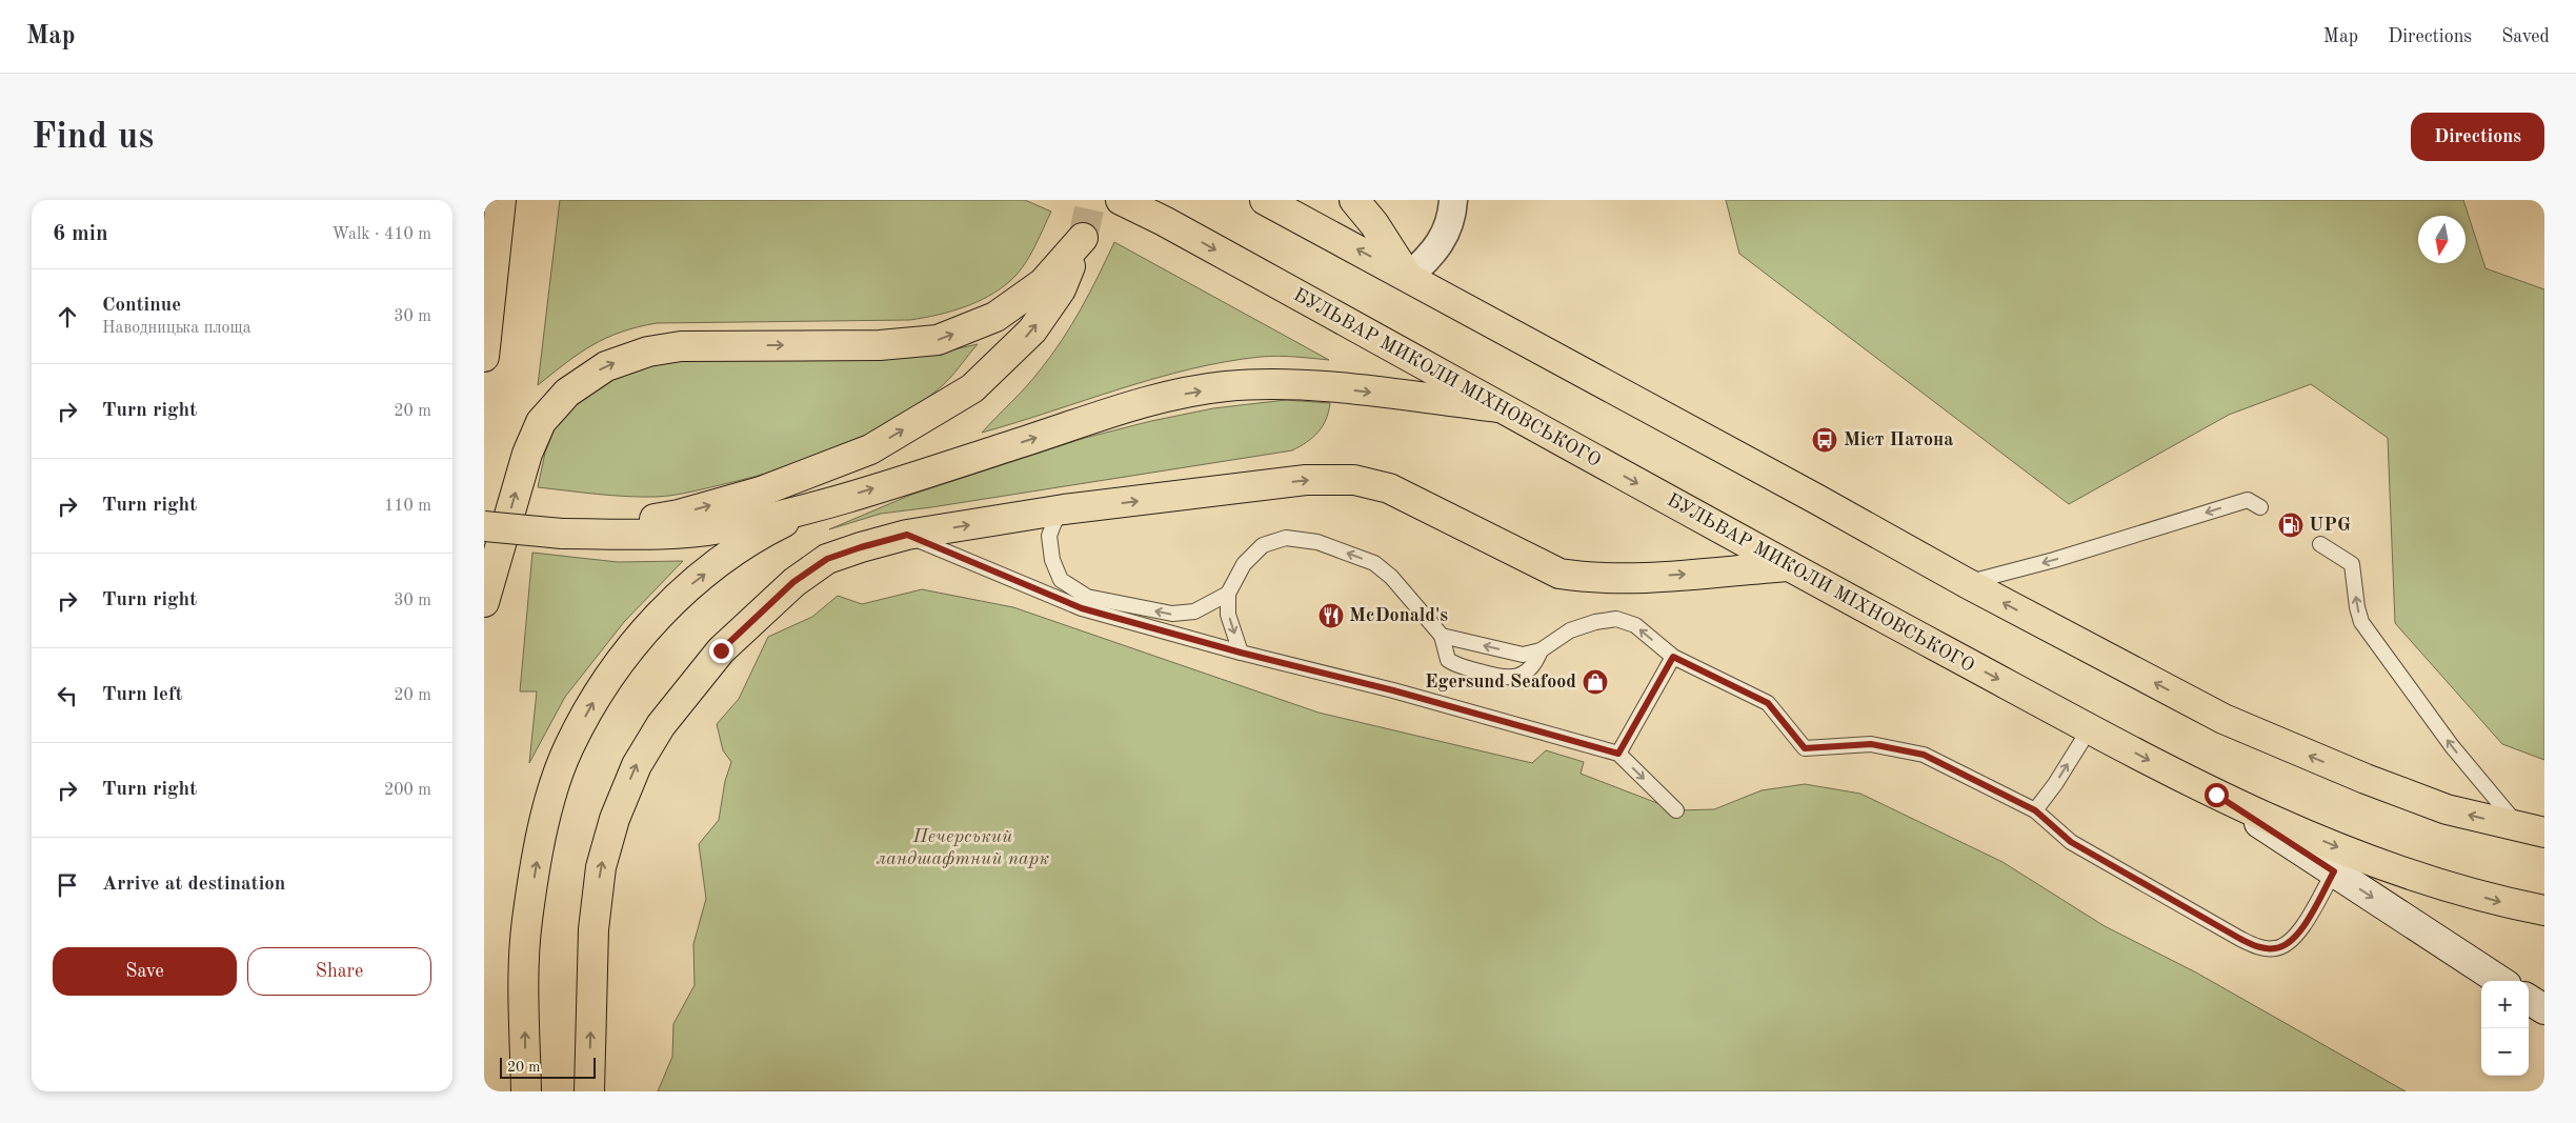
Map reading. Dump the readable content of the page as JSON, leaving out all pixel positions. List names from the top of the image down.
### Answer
{
  "streets": {
    "main road": ["БУЛЬВАР МИКОЛИ МІХНОВСЬКОГО"]
  },
  "parks": ["Печерський ландшафтний парк"],
  "places": {
    "bus stop": ["Міст Патона"],
    "fuel station": ["UPG"],
    "restaurant": ["McDonald's"],
    "shop": ["Egersund Seafood"]
  },
  "scale_bar": "20 m",
  "north": "bottom",
  "page": {
    "header": "Map",
    "nav": ["Map", "Directions", "Saved"],
    "buttons": [
      "Directions",
      ["Save", "Share"]
    ],
    "title": "Find us",
    "heading": ["6 min", "Walk · 410 m"],
    "list": [
      ["Continue", "Наводницька площа", "30 m"],
      ["Turn right", "20 m"],
      ["Turn right", "110 m"],
      ["Turn right", "30 m"],
      ["Turn left", "20 m"],
      ["Turn right", "200 m"],
      "Arrive at destination"
    ],
    "map_buttons": ["+", "−"],
    "scale": "20 m"
  }
}
